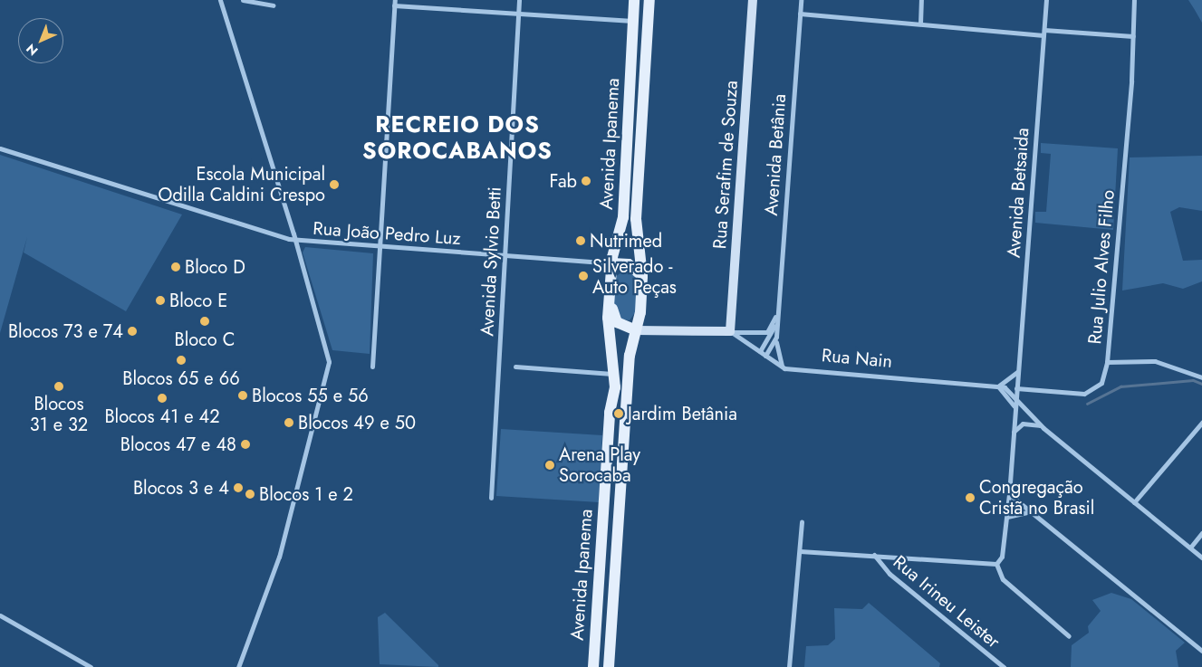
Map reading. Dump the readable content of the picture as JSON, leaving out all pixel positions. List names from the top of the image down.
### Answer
{
  "streets": {
    "main road": ["Avenida Ipanema"],
    "street": [
      "Avenida Betânia",
      "Rua Serafim de Souza",
      "Avenida Betsaida",
      "Rua João Pedro Luz",
      "Avenida Sylvio Betti",
      "Rua Julio Alves Filho",
      "Rua Nain",
      "Rua Irineu Leister"
    ]
  },
  "crossings": [
    ["Avenida Ipanema", "Rua João Pedro Luz"],
    ["Avenida Betânia", "Rua Nain"],
    ["Rua Serafim de Souza", "Rua Nain"],
    ["Avenida Betsaida", "Rua Julio Alves Filho"],
    ["Avenida Betsaida", "Rua Nain"],
    ["Rua João Pedro Luz", "Avenida Sylvio Betti"]
  ],
  "districts": ["RECREIO DOS SOROCABANOS"],
  "places": [
    "Fab",
    "Escola Municipal Odilla Caldini Crespo",
    "Nutrimed",
    "Bloco D",
    "Silverado - Auto Peças",
    "Bloco E",
    "Bloco C",
    "Blocos 73 e 74",
    "Blocos 65 e 66",
    "Blocos 31 e 32",
    "Blocos 55 e 56",
    "Blocos 41 e 42",
    "Jardim Betânia",
    "Blocos 49 e 50",
    "Blocos 47 e 48",
    "Arena Play Sorocaba",
    "Blocos 3 e 4",
    "Blocos 1 e 2",
    "Congregação Cristã no Brasil"
  ],
  "north": "bottom left"
}
